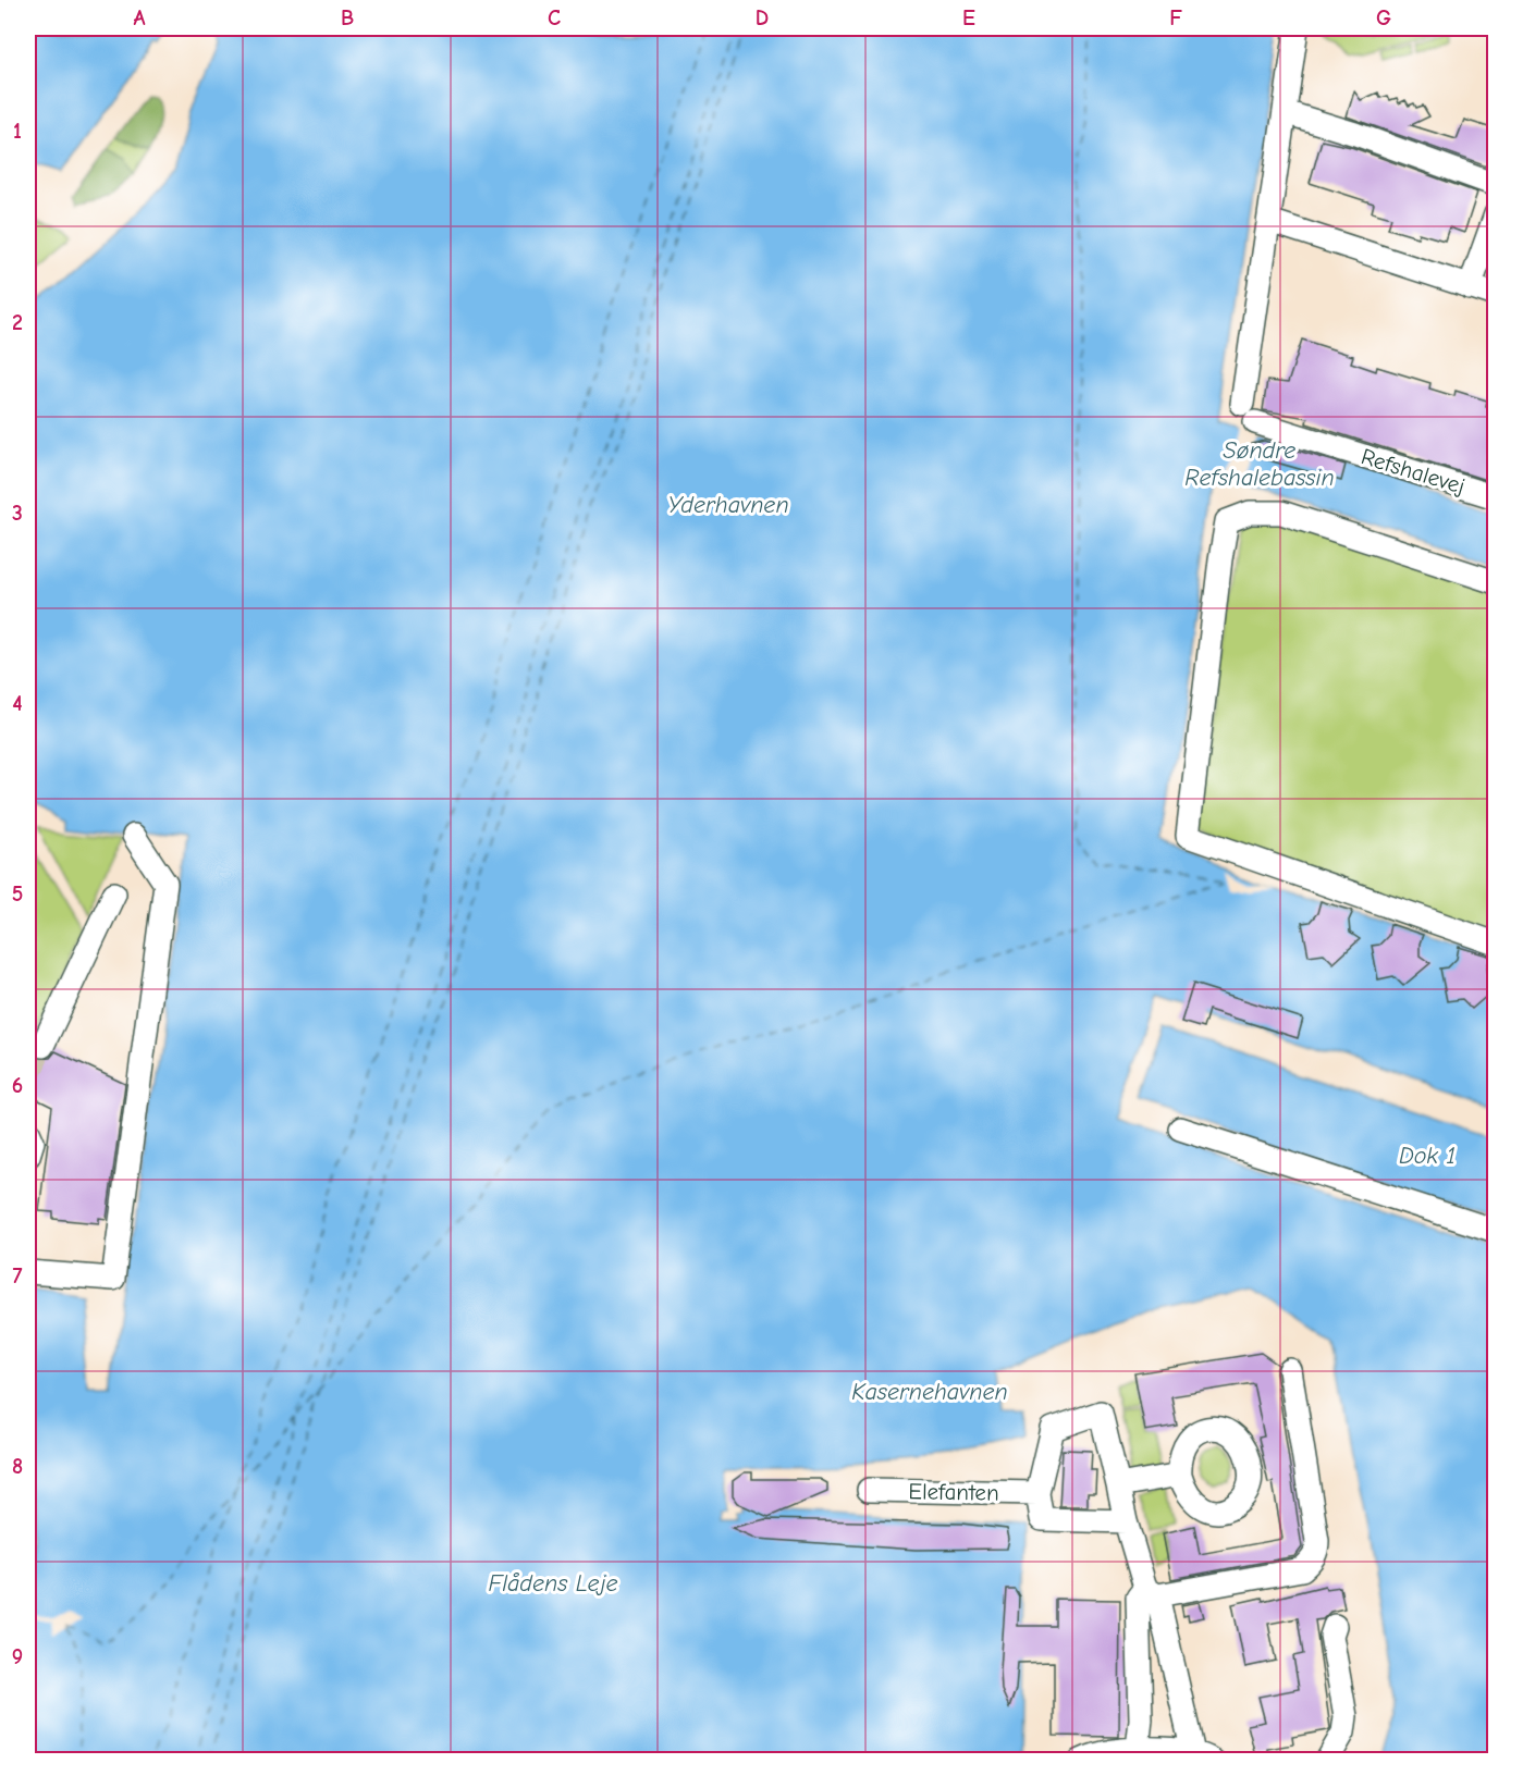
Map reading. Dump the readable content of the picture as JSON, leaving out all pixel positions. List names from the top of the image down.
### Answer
{
  "streets": {
    "street": ["Refshalevej", "Elefanten"]
  },
  "water": [
    "Søndre Refshalebassin",
    "Yderhavnen",
    "Dok 1",
    "Kasernehavnen",
    "Flådens Leje"
  ],
  "grid": {
    "columns": [
      "A",
      "B",
      "C",
      "D",
      "E",
      "F",
      "G"
    ],
    "rows": [
      "1",
      "2",
      "3",
      "4",
      "5",
      "6",
      "7",
      "8",
      "9"
    ]
  }
}
